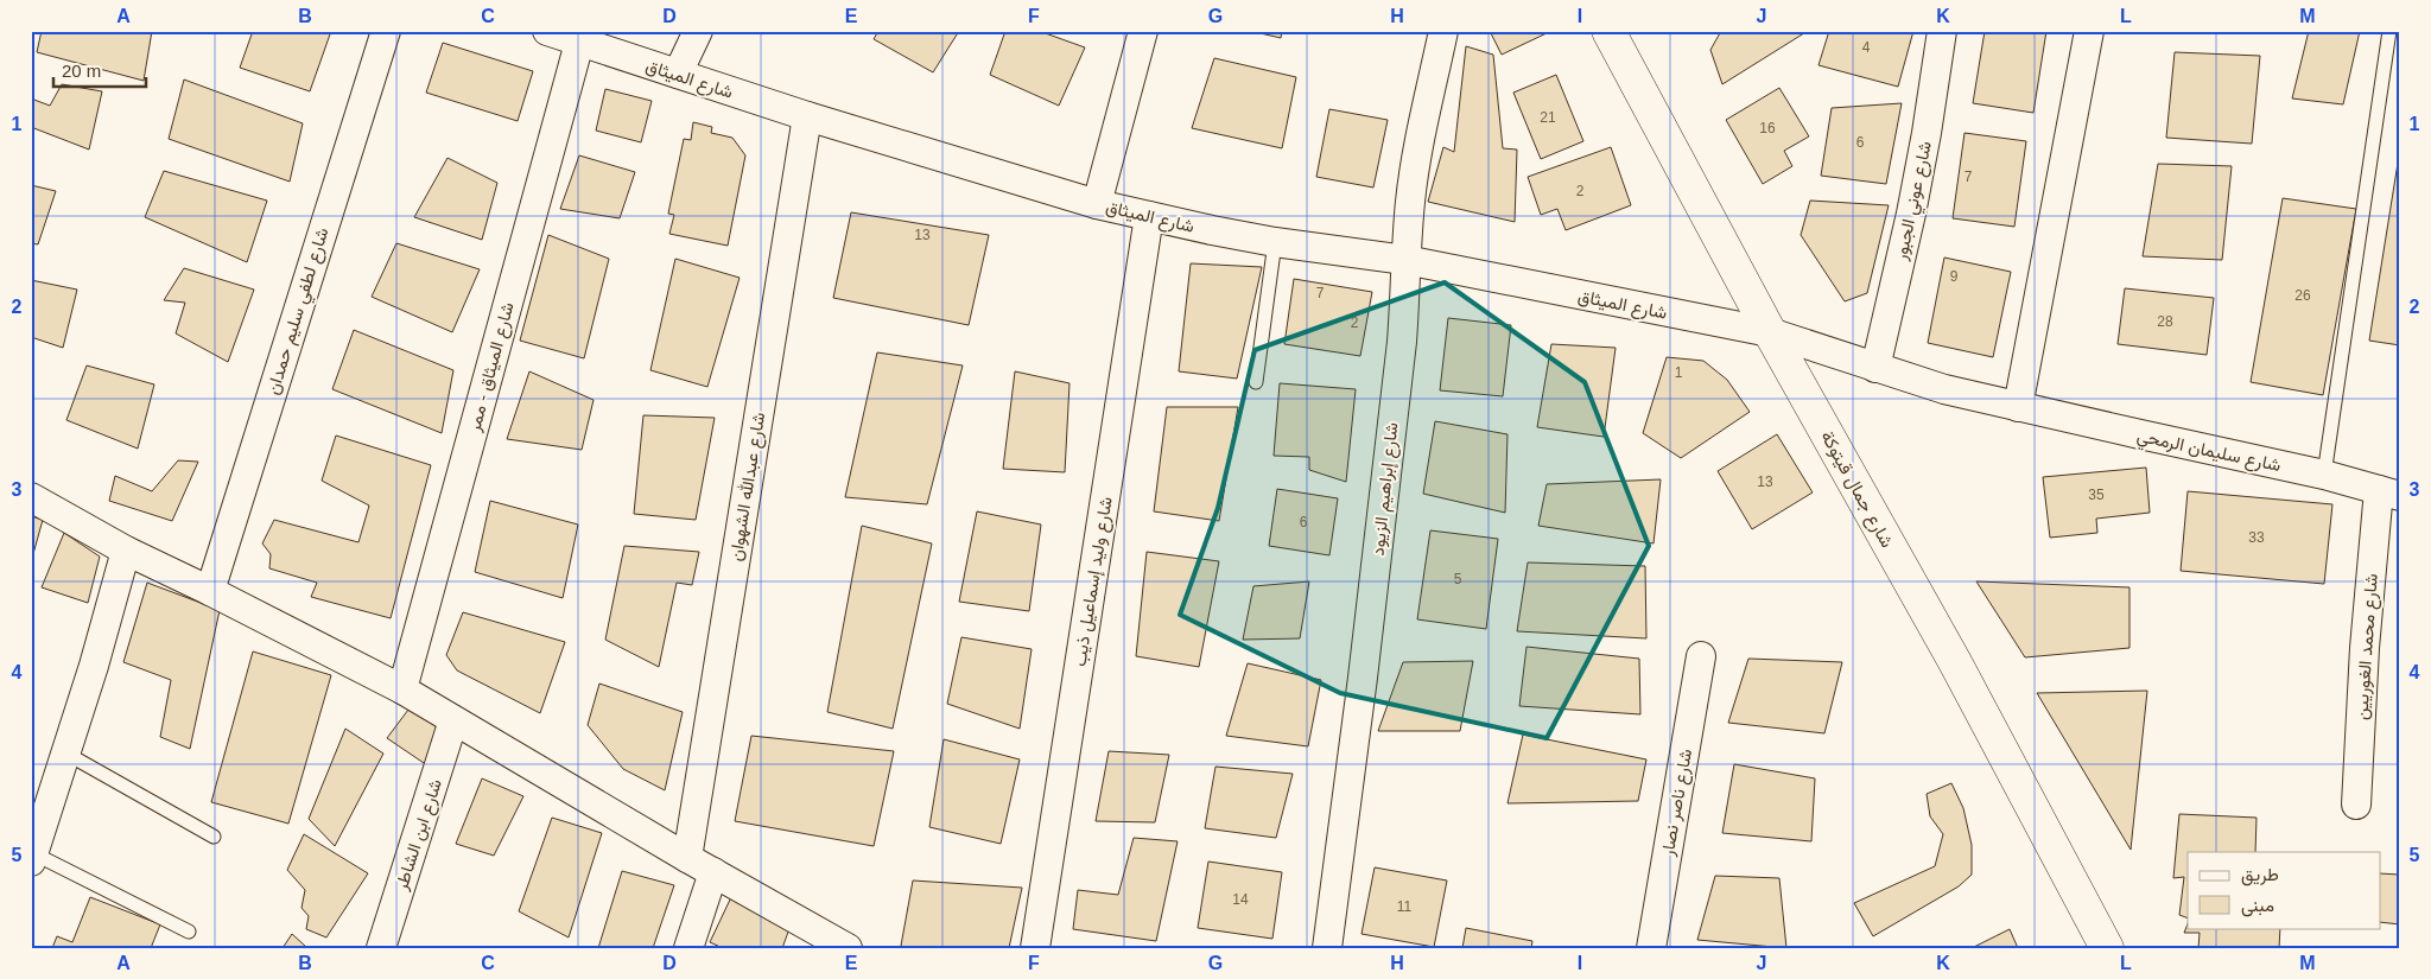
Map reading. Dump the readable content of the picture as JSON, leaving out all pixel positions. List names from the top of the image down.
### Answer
{
  "streets": {
    "street": [
      "شارع الميثاق",
      "شارع عوني الجبور",
      "شارع لطفي سليم حمدان",
      "شارع الميثاق - ممر",
      "شارع سليمان الرمحي",
      "شارع عبدالله الشهوان",
      "شارع إبراهيم الزيود",
      "شارع جمال قيتوكة",
      "شارع وليد إسماعيل ذيب",
      "شارع محمد الغوريين",
      "شارع ناصر نصار",
      "شارع ابن الشاطر"
    ]
  },
  "crossings": [
    ["شارع الميثاق", "شارع الميثاق - ممر"],
    ["شارع الميثاق", "شارع سليمان الرمحي"],
    ["شارع الميثاق", "شارع عبدالله الشهوان"],
    ["شارع الميثاق", "شارع إبراهيم الزيود"],
    ["شارع الميثاق", "شارع جمال قيتوكة"],
    ["شارع الميثاق", "شارع وليد إسماعيل ذيب"],
    ["شارع عوني الجبور", "شارع سليمان الرمحي"],
    ["شارع سليمان الرمحي", "شارع جمال قيتوكة"],
    ["شارع سليمان الرمحي", "شارع محمد الغوريين"]
  ],
  "house_numbers": [
    "4",
    "21",
    "16",
    "6",
    "7",
    "2",
    "13",
    "9",
    "7",
    "26",
    "28",
    "2",
    "1",
    "13",
    "35",
    "6",
    "33",
    "5",
    "14",
    "11"
  ],
  "legend": ["طريق", "مبنى"],
  "scale_bar": "20 m",
  "grid": {
    "columns": [
      "A",
      "B",
      "C",
      "D",
      "E",
      "F",
      "G",
      "H",
      "I",
      "J",
      "K",
      "L",
      "M"
    ],
    "rows": [
      "1",
      "2",
      "3",
      "4",
      "5"
    ]
  }
}
